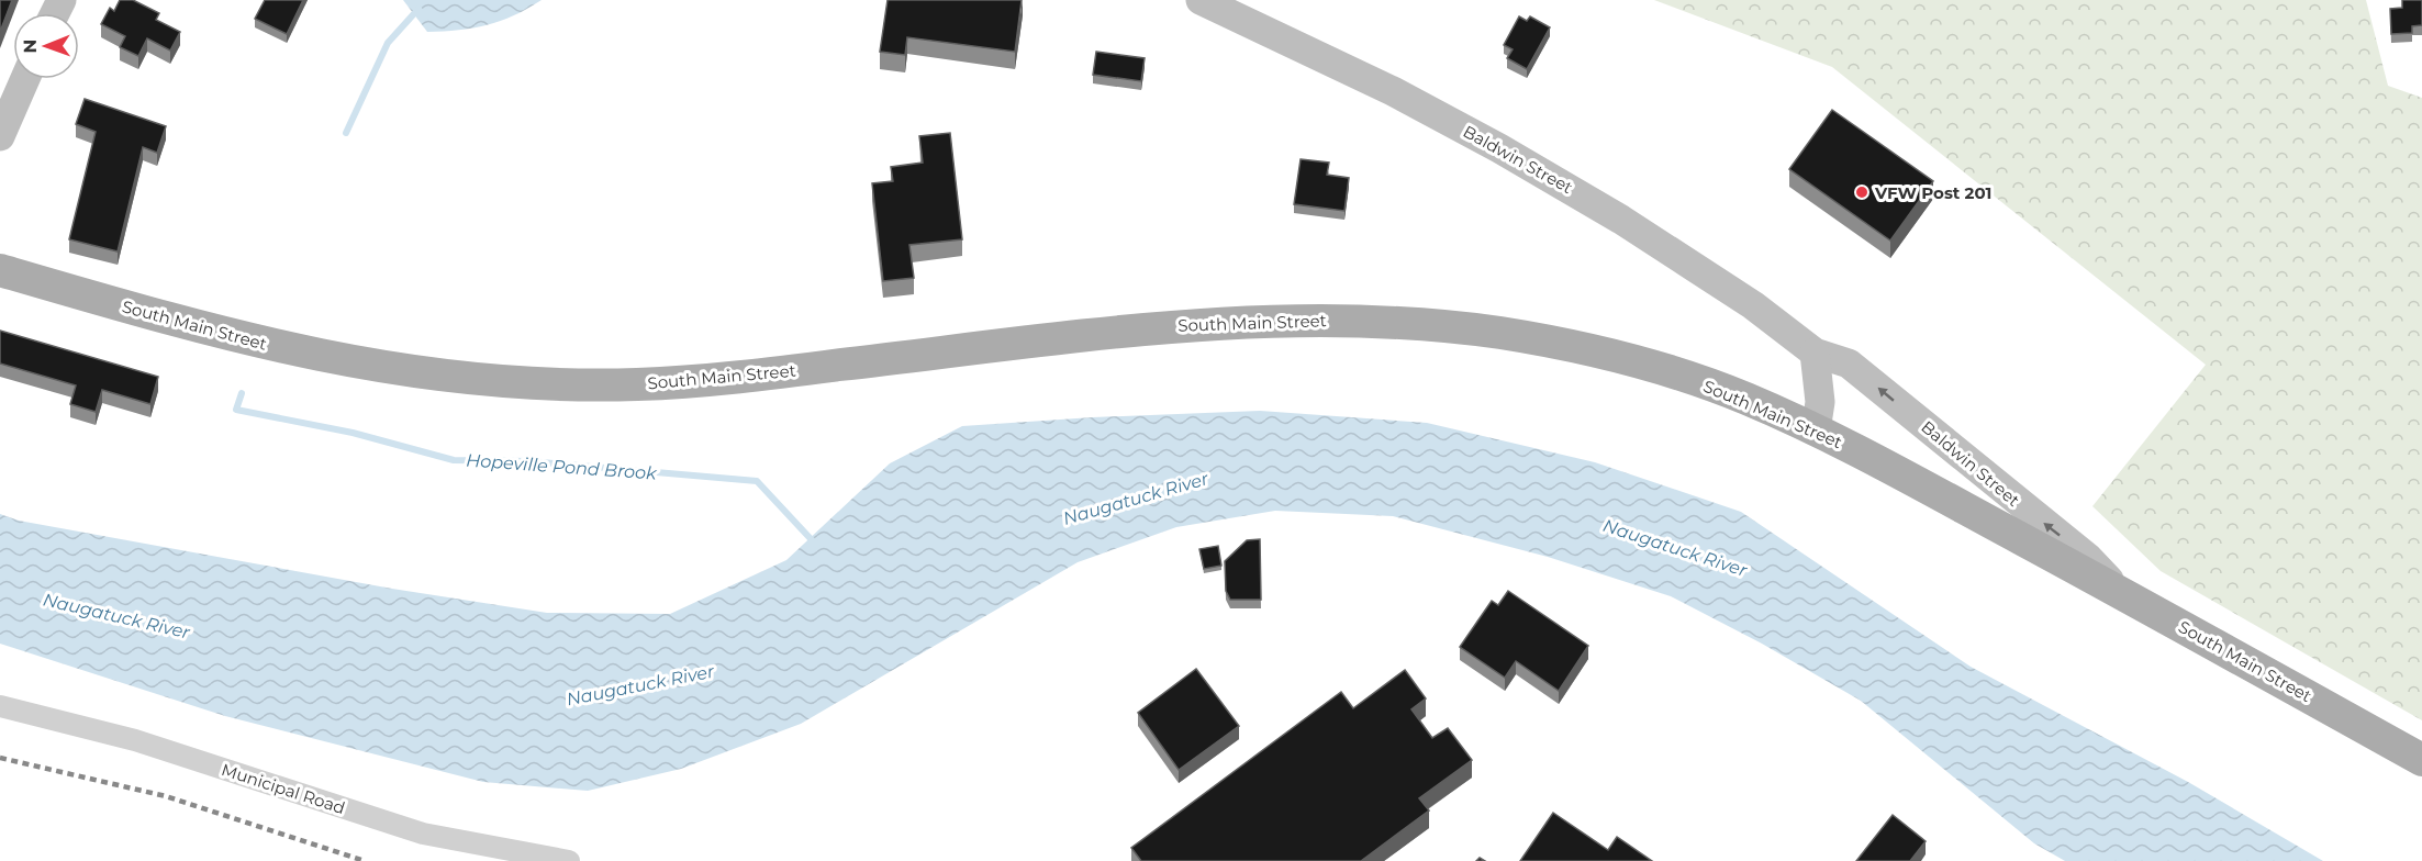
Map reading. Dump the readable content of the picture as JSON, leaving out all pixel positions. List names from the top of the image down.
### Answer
{
  "streets": {
    "main road": ["Baldwin Street", "South Main Street"],
    "street": ["Municipal Road"]
  },
  "crossings": [
    ["Baldwin Street", "South Main Street"]
  ],
  "water": ["Hopeville Pond Brook", "Naugatuck River"],
  "places": ["VFW Post 201"],
  "north": "left"
}
